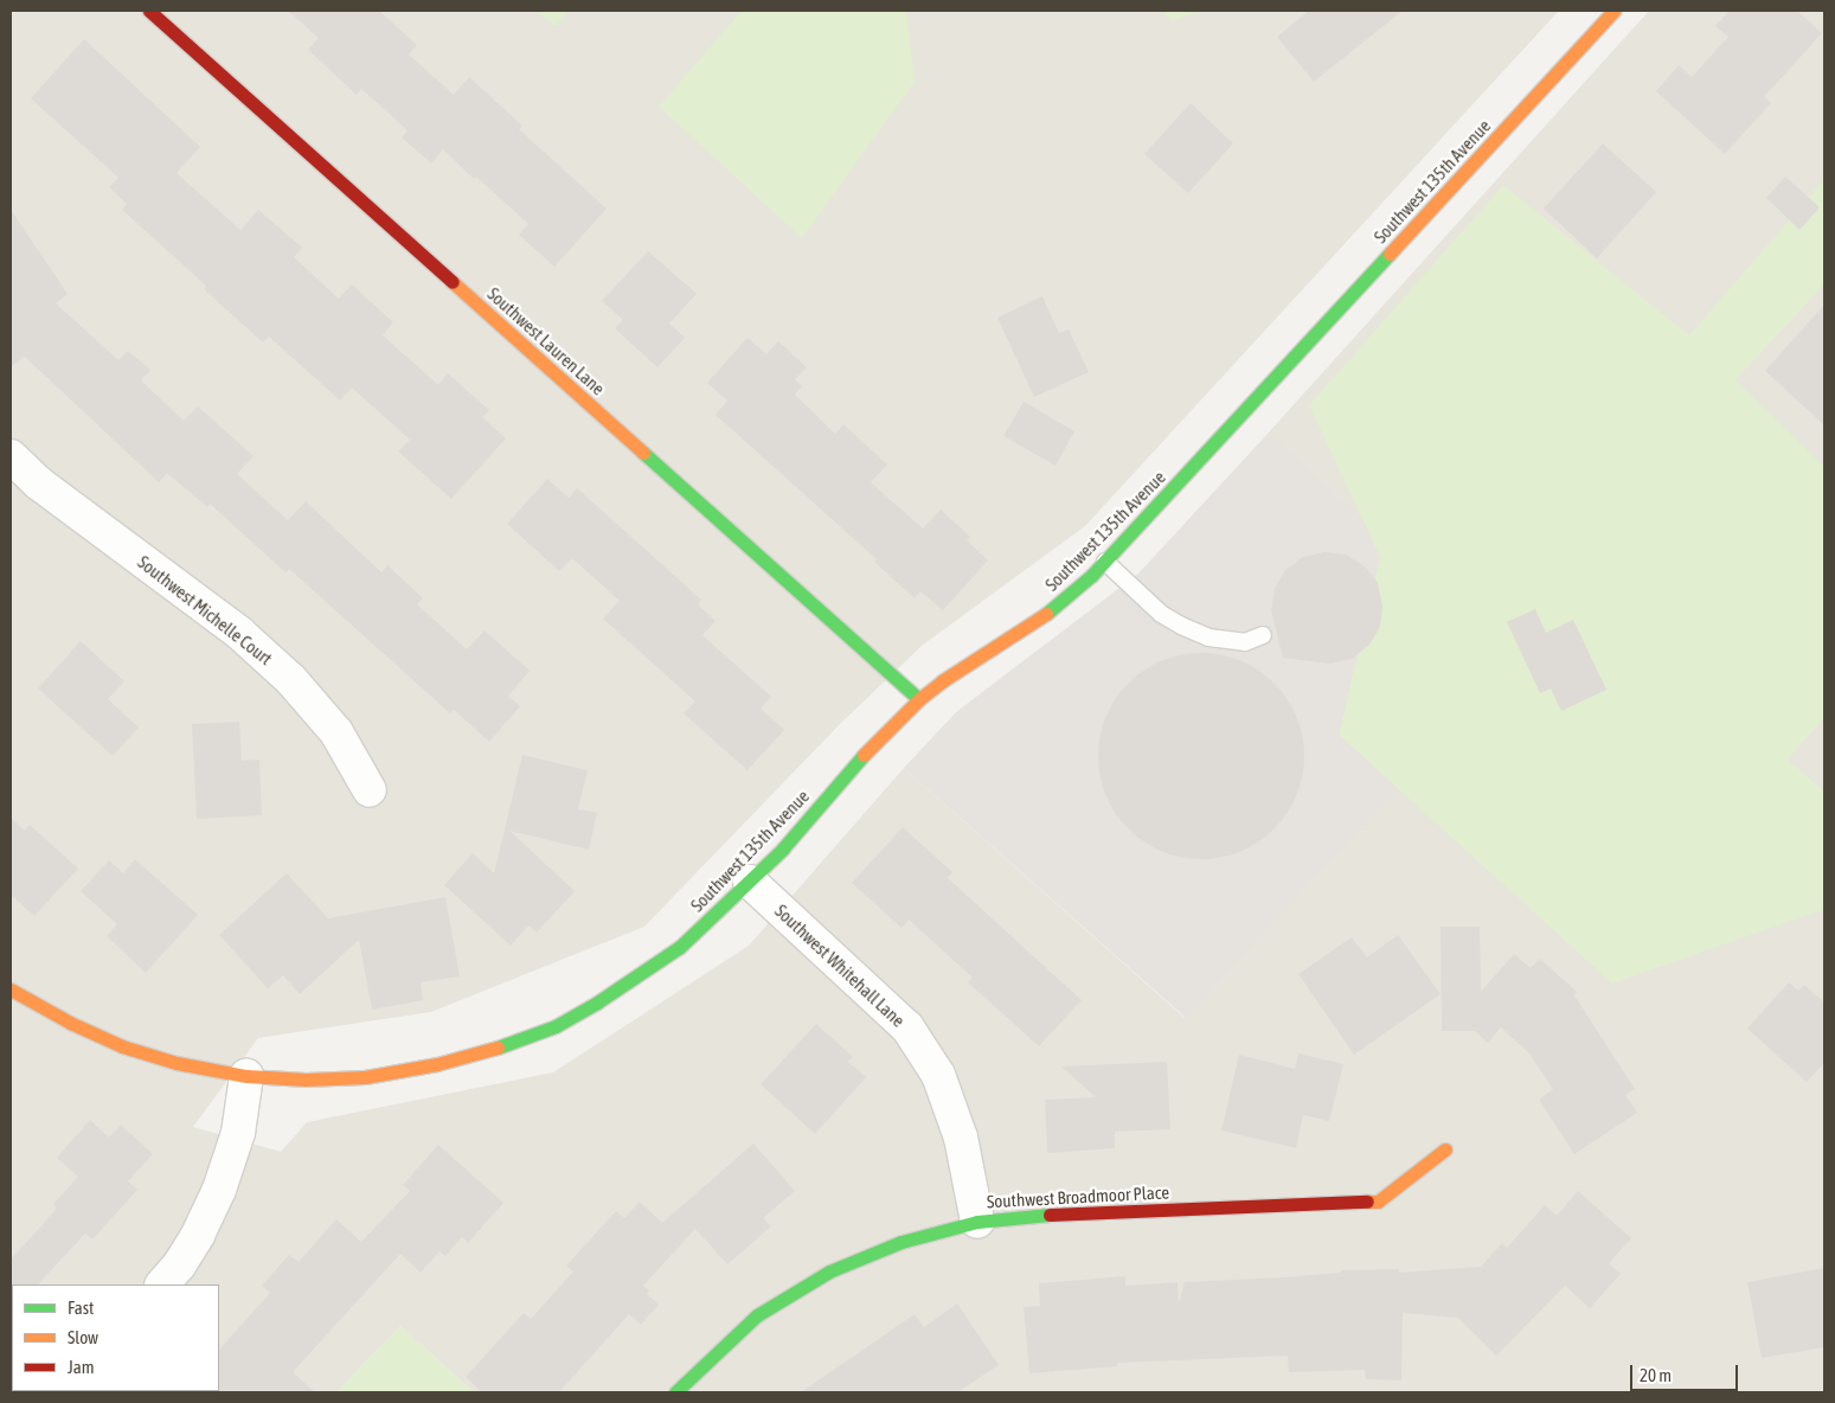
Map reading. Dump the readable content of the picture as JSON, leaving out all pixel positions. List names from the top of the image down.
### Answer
{
  "streets": {
    "street": [
      "Southwest 135th Avenue",
      "Southwest Lauren Lane",
      "Southwest Michelle Court",
      "Southwest Whitehall Lane",
      "Southwest Broadmoor Place"
    ]
  },
  "crossings": [
    ["Southwest 135th Avenue", "Southwest Lauren Lane"],
    ["Southwest 135th Avenue", "Southwest Whitehall Lane"],
    ["Southwest Whitehall Lane", "Southwest Broadmoor Place"]
  ],
  "legend": ["Fast", "Slow", "Jam"],
  "scale_bar": "20 m"
}
